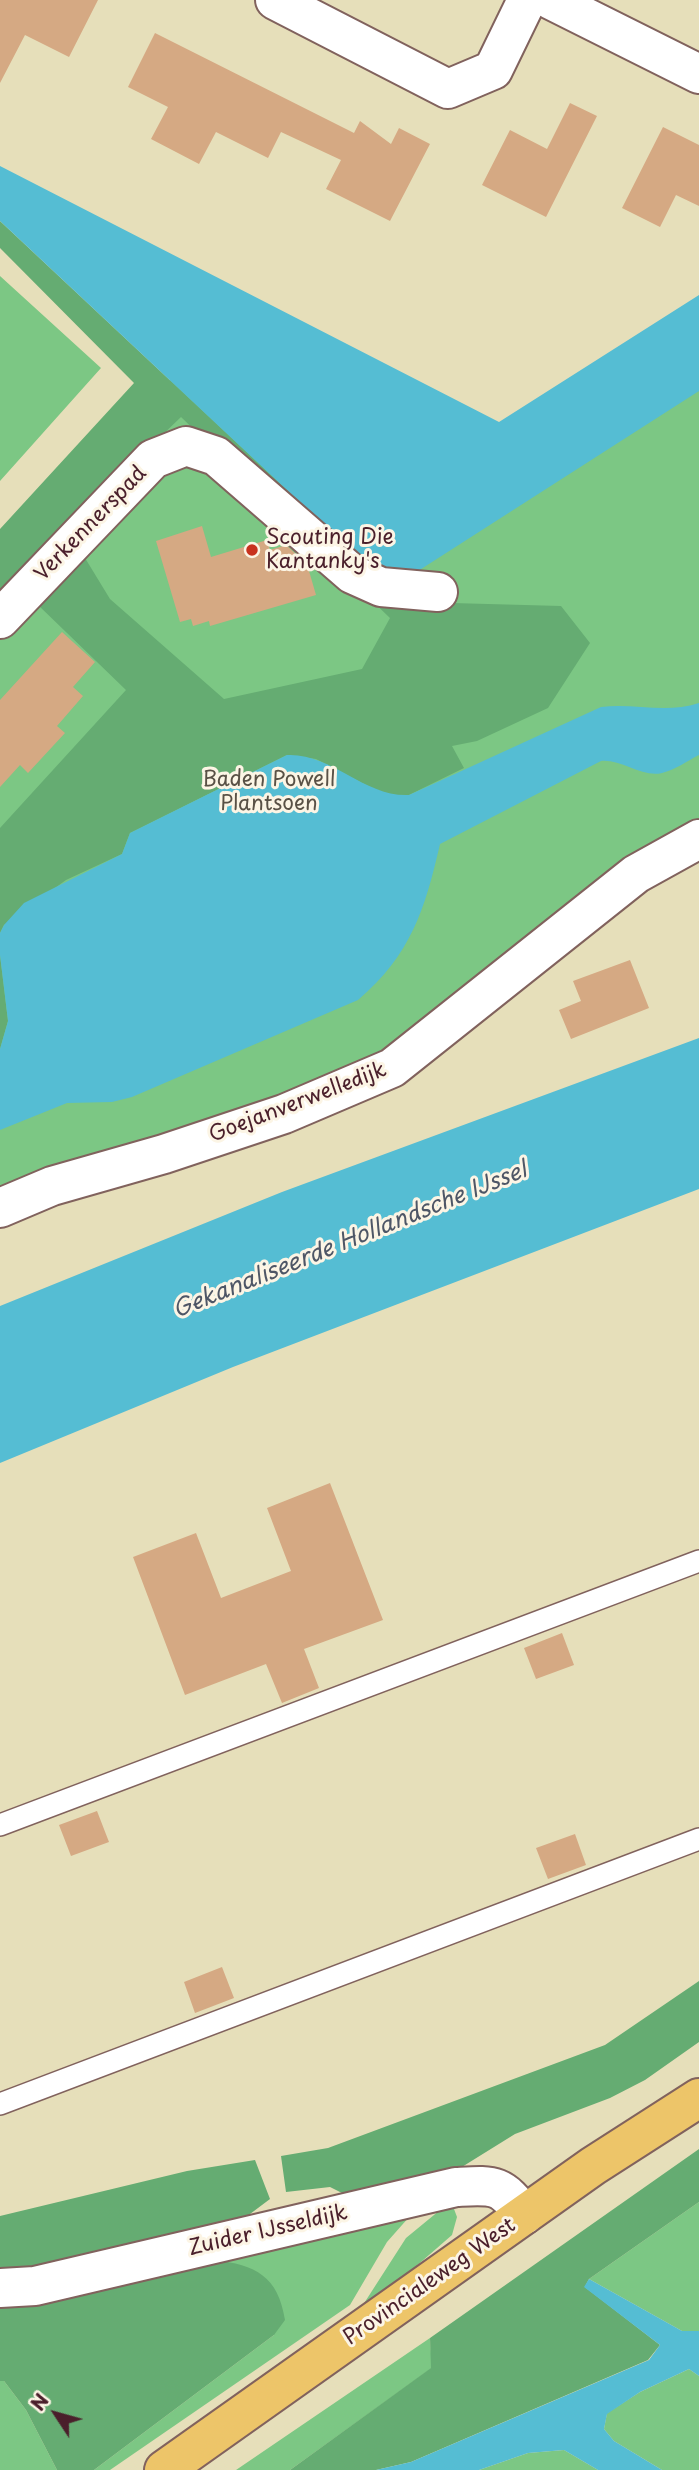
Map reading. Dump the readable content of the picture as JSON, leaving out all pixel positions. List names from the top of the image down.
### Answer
{
  "streets": {
    "main road": ["Provincialeweg West"],
    "street": ["Verkennerspad", "Goejanverwelledijk", "Zuider IJsseldijk"]
  },
  "crossings": [
    ["Zuider IJsseldijk", "Provincialeweg West"]
  ],
  "water": ["Gekanaliseerde Hollandsche IJssel"],
  "parks": ["Baden Powell Plantsoen"],
  "places": ["Scouting Die Kantanky's"],
  "north": "top left"
}
